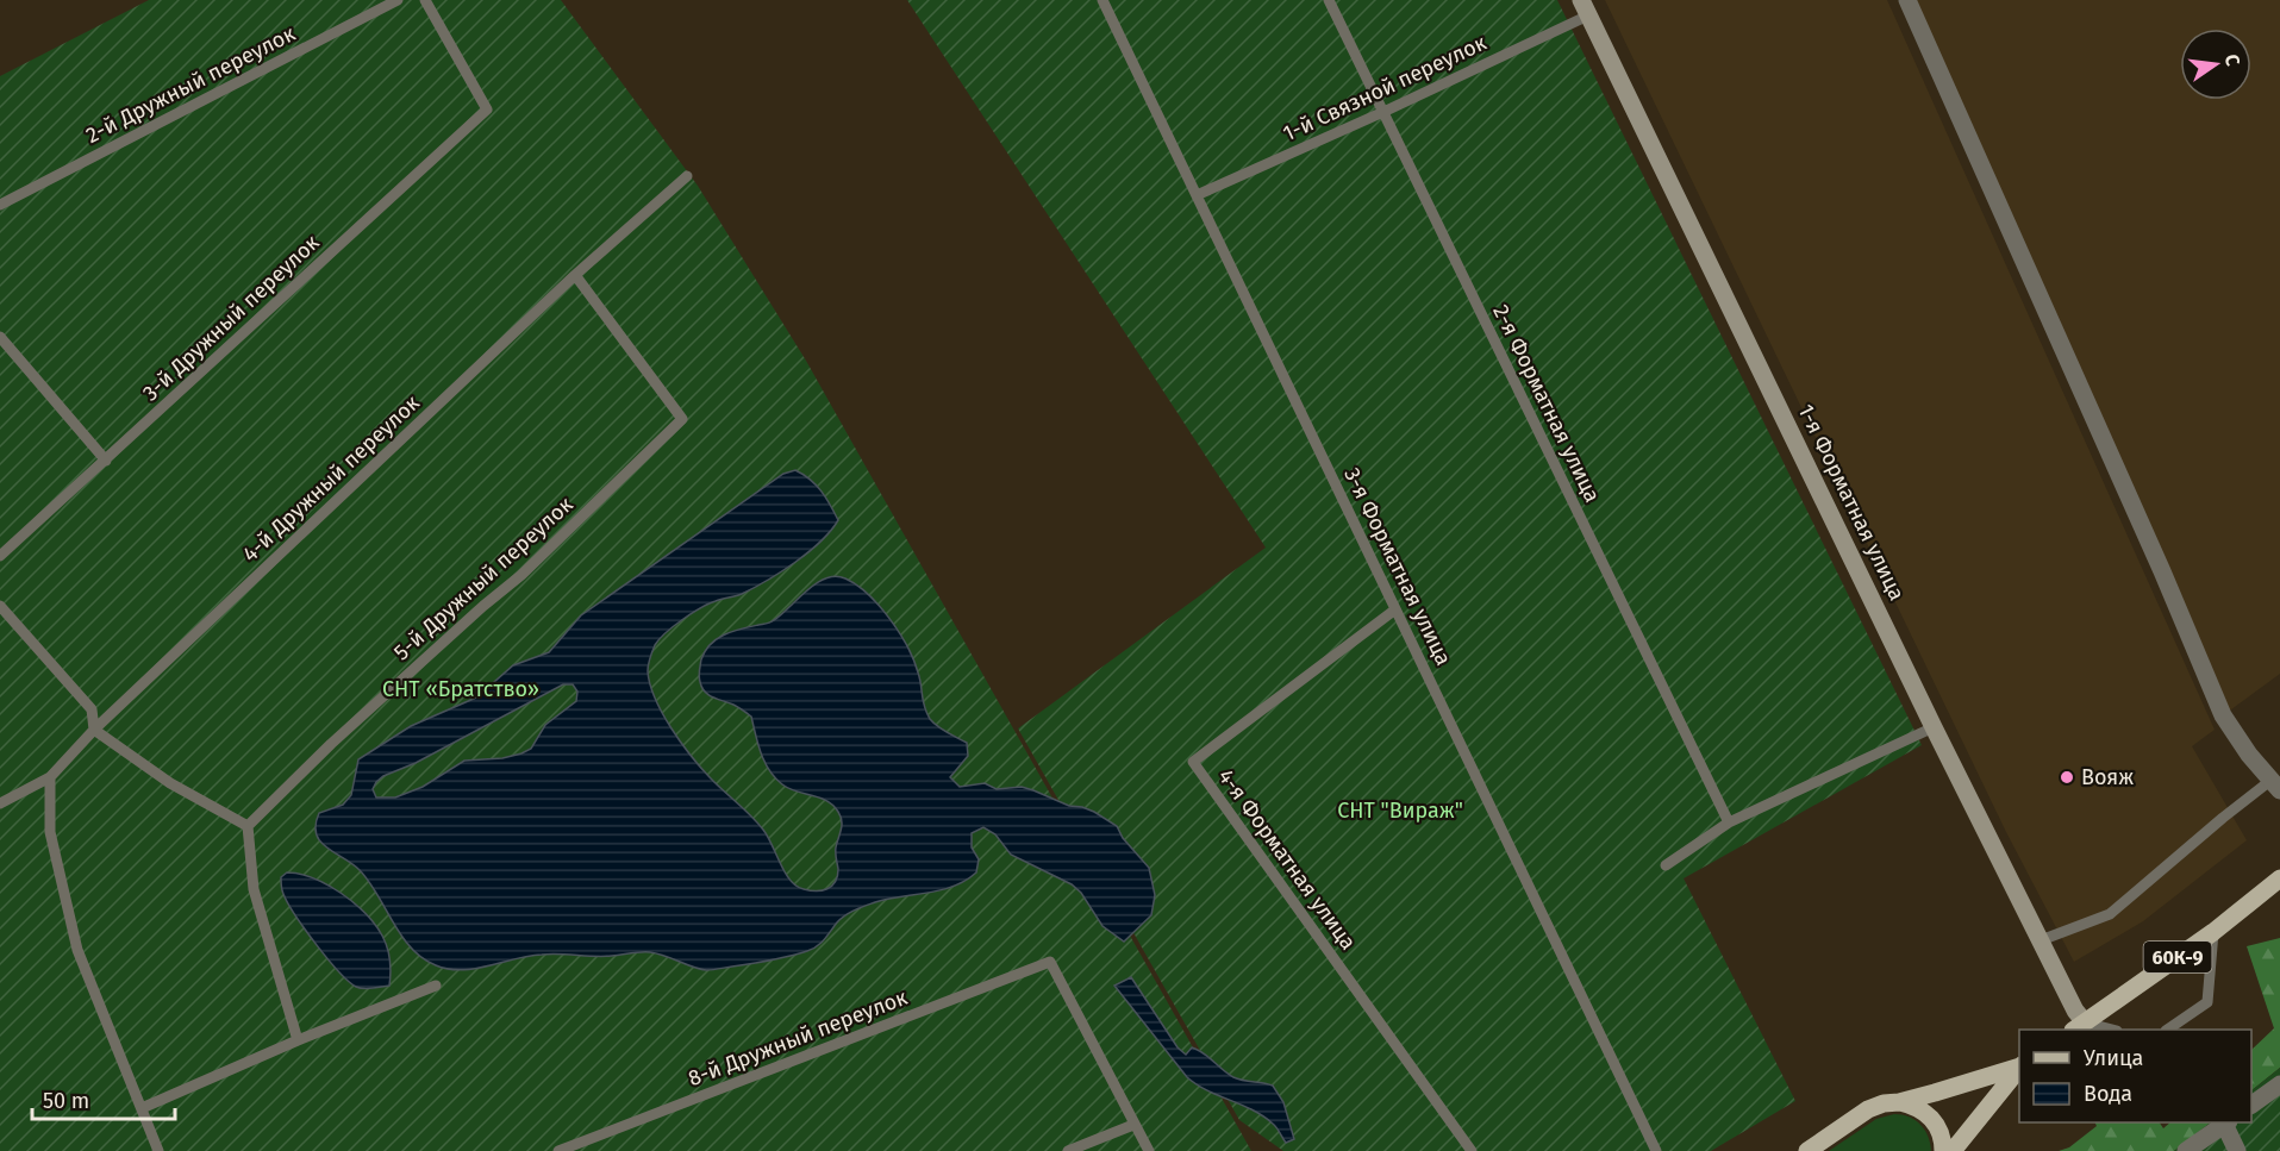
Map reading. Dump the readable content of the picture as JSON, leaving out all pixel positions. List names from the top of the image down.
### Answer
{
  "streets": {
    "main road": ["60К-9"],
    "street": ["1-я Форматная улица"],
    "lane": [
      "2-й Дружный переулок",
      "1-й Связной переулок",
      "3-й Дружный переулок",
      "2-я Форматная улица",
      "4-й Дружный переулок",
      "3-я Форматная улица",
      "5-й Дружный переулок",
      "4-я Форматная улица",
      "8-й Дружный переулок"
    ]
  },
  "crossings": [
    ["1-й Связной переулок", "2-я Форматная улица"],
    ["1-й Связной переулок", "1-я Форматная улица"],
    ["1-й Связной переулок", "3-я Форматная улица"],
    ["4-й Дружный переулок", "5-й Дружный переулок"],
    ["1-я Форматная улица", "60К-9"],
    ["3-я Форматная улица", "4-я Форматная улица"]
  ],
  "parks": ["СНТ «Братство»", "СНТ \"Вираж\""],
  "places": ["Вояж"],
  "legend": ["Улица", "Вода"],
  "scale_bar": "50 m",
  "north": "right"
}
